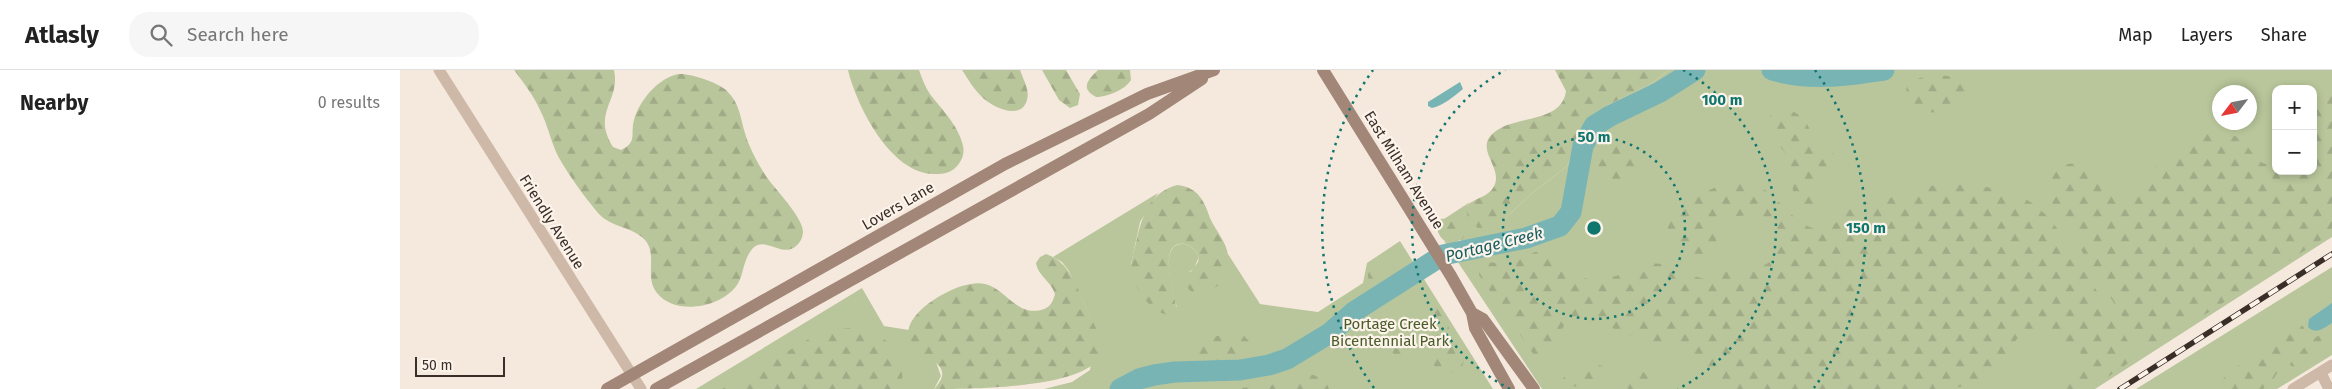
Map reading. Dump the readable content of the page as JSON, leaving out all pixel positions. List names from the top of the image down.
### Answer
{
  "streets": {
    "street": ["East Milham Avenue", "Lovers Lane", "Friendly Avenue"]
  },
  "crossings": [
    ["Lovers Lane", "Friendly Avenue"]
  ],
  "water": ["Portage Creek"],
  "parks": ["Portage Creek Bicentennial Park"],
  "scale_bar": "50 m",
  "north": "bottom left",
  "page": {
    "header": "Atlasly",
    "search": "Search here",
    "nav": ["Map", "Layers", "Share"],
    "heading": ["Nearby", "0 results"],
    "map_buttons": ["+", "−"],
    "scale": "50 m"
  },
  "rings": ["100 m", "50 m", "150 m"]
}
